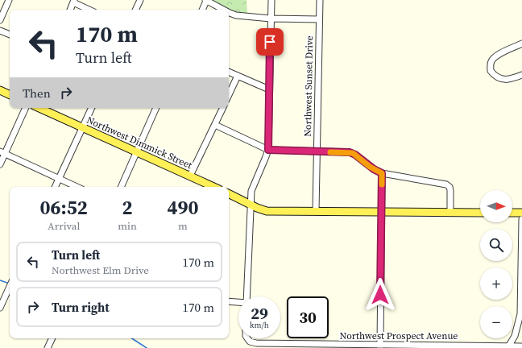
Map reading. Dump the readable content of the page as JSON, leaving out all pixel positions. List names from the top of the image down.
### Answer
{
  "streets": {
    "main road": ["Northwest Dimmick Street"],
    "street": ["Northwest Sunset Drive", "Northwest Prospect Avenue"]
  },
  "north": "right",
  "page": {
    "turn": ["170 m", "Turn left"],
    "then": "Then",
    "eta": [
      "06:52",
      "Arrival",
      "2",
      "min",
      "490",
      "m"
    ],
    "map_buttons": ["+", "−"],
    "list": [
      {
        "name": "Turn left",
        "note": "Northwest Elm Drive",
        "value": "170 m"
      },
      {
        "name": "Turn right",
        "value": "170 m"
      }
    ],
    "speed": "29 km/h",
    "limit": "30"
  }
}
